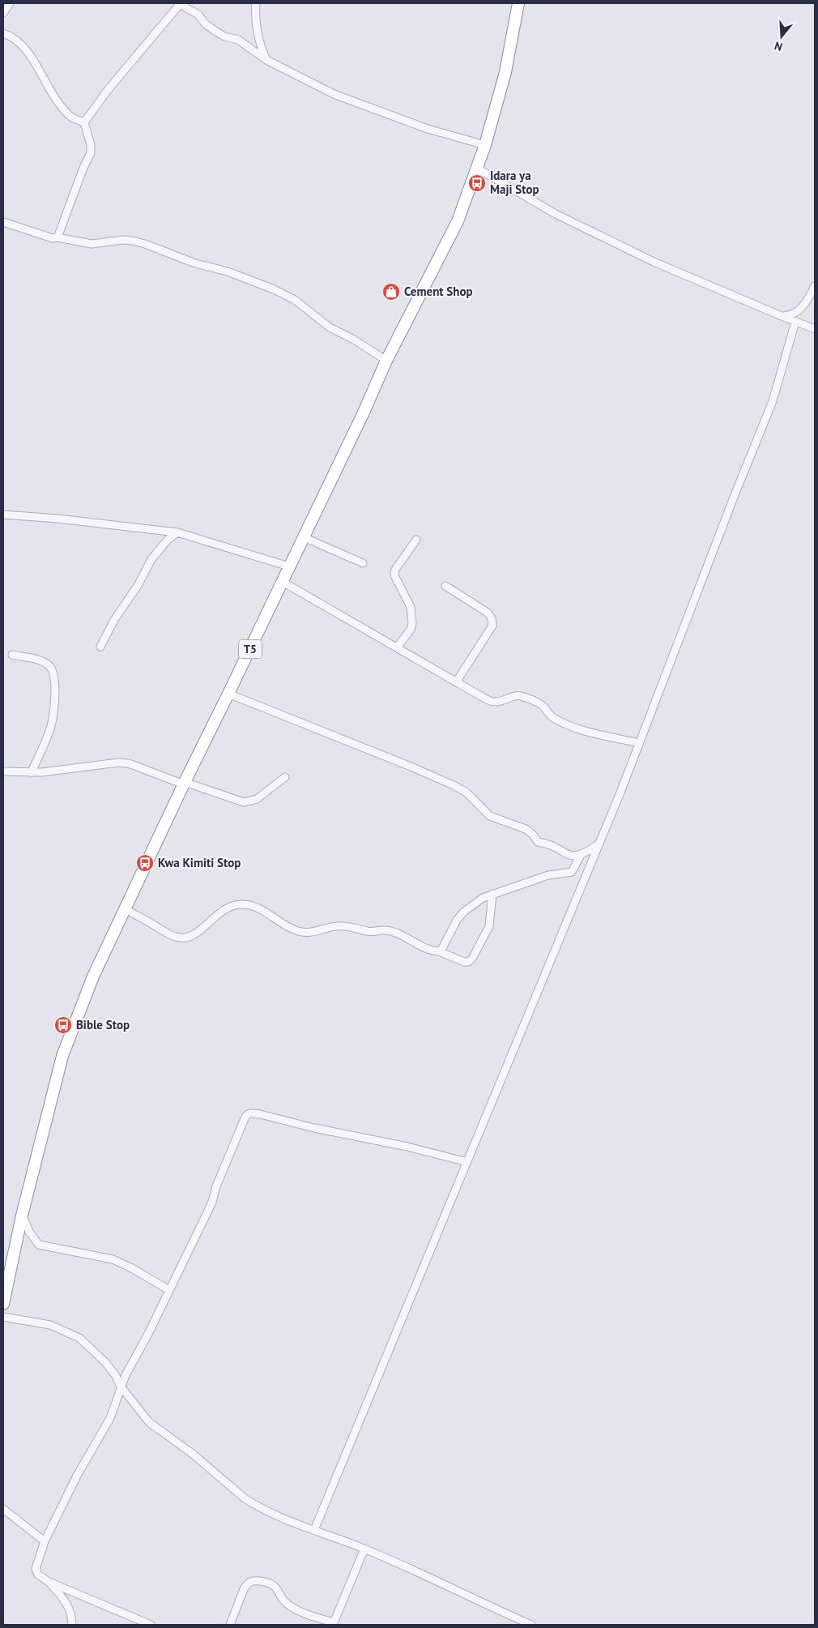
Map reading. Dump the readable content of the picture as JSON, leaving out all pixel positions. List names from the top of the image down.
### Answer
{
  "streets": {
    "highway": ["T5"]
  },
  "places": {
    "bus stop": ["Idara ya Maji Stop", "Kwa Kimiti Stop", "Bible Stop"],
    "shop": ["Cement Shop"]
  },
  "north": "bottom"
}
